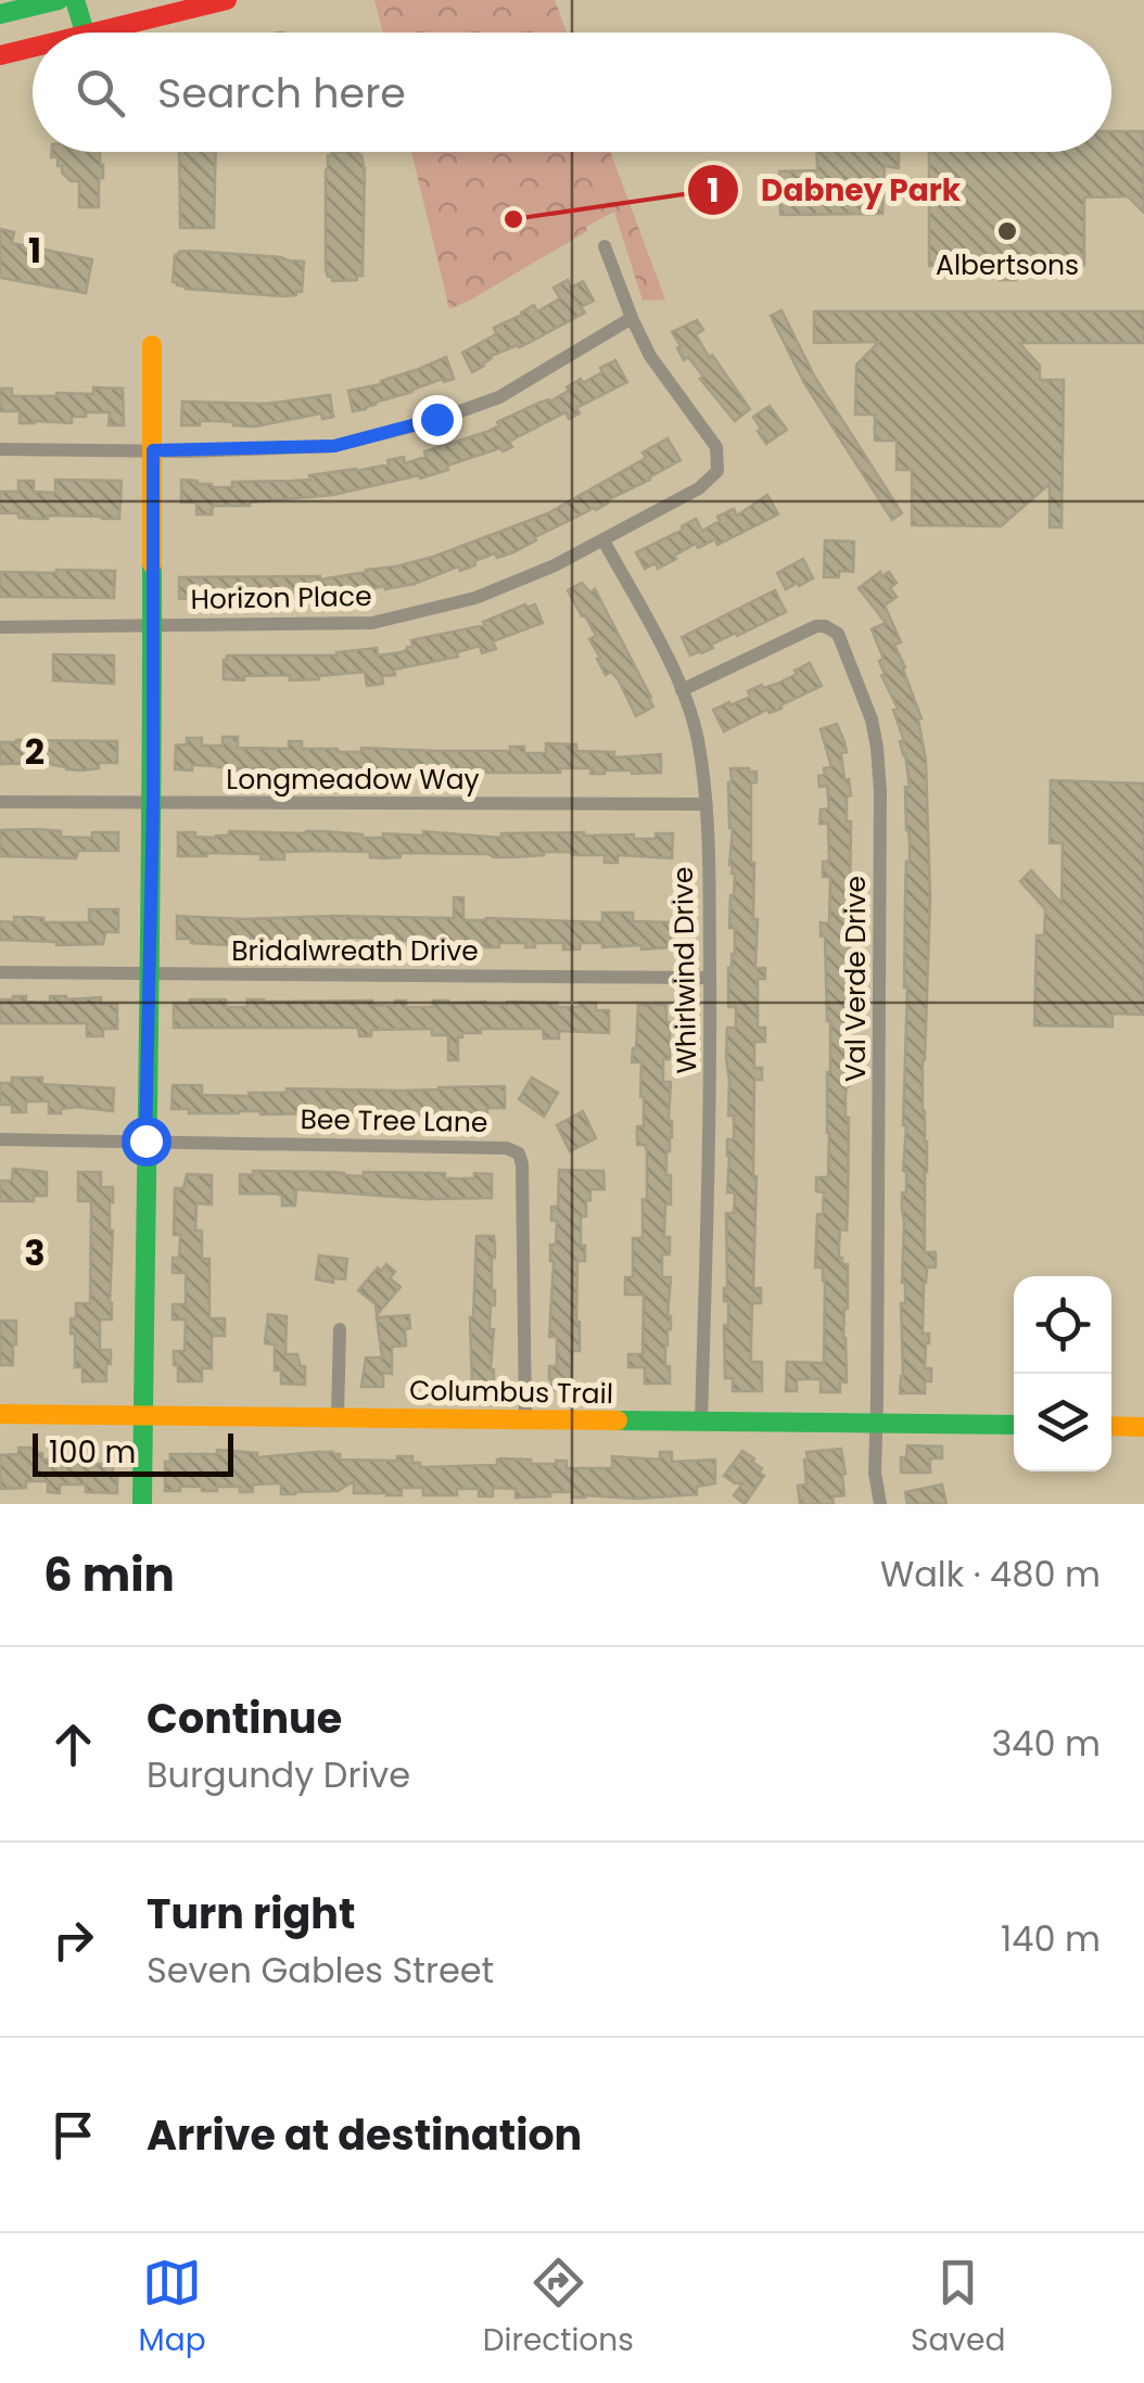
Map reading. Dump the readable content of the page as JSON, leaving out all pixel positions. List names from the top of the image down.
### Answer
{
  "streets": {
    "street": [
      "Horizon Place",
      "Longmeadow Way",
      "Bridalwreath Drive",
      "Whirlwind Drive",
      "Val Verde Drive",
      "Bee Tree Lane",
      "Columbus Trail"
    ]
  },
  "crossings": [
    ["Horizon Place", "Whirlwind Drive"],
    ["Longmeadow Way", "Whirlwind Drive"],
    ["Bridalwreath Drive", "Whirlwind Drive"],
    ["Whirlwind Drive", "Val Verde Drive"],
    ["Whirlwind Drive", "Columbus Trail"],
    ["Val Verde Drive", "Columbus Trail"],
    ["Bee Tree Lane", "Columbus Trail"]
  ],
  "places": ["Dabney Park", "Albertsons"],
  "scale_bar": "100 m",
  "page": {
    "search": "Search here",
    "scale": "100 m",
    "heading": ["6 min", "Walk · 480 m"],
    "list": [
      ["Continue", "Burgundy Drive", "340 m"],
      ["Turn right", "Seven Gables Street", "140 m"],
      "Arrive at destination"
    ],
    "nav": ["Map", "Directions", "Saved"]
  },
  "grid": {
    "rows": ["1", "2", "3"]
  }
}
